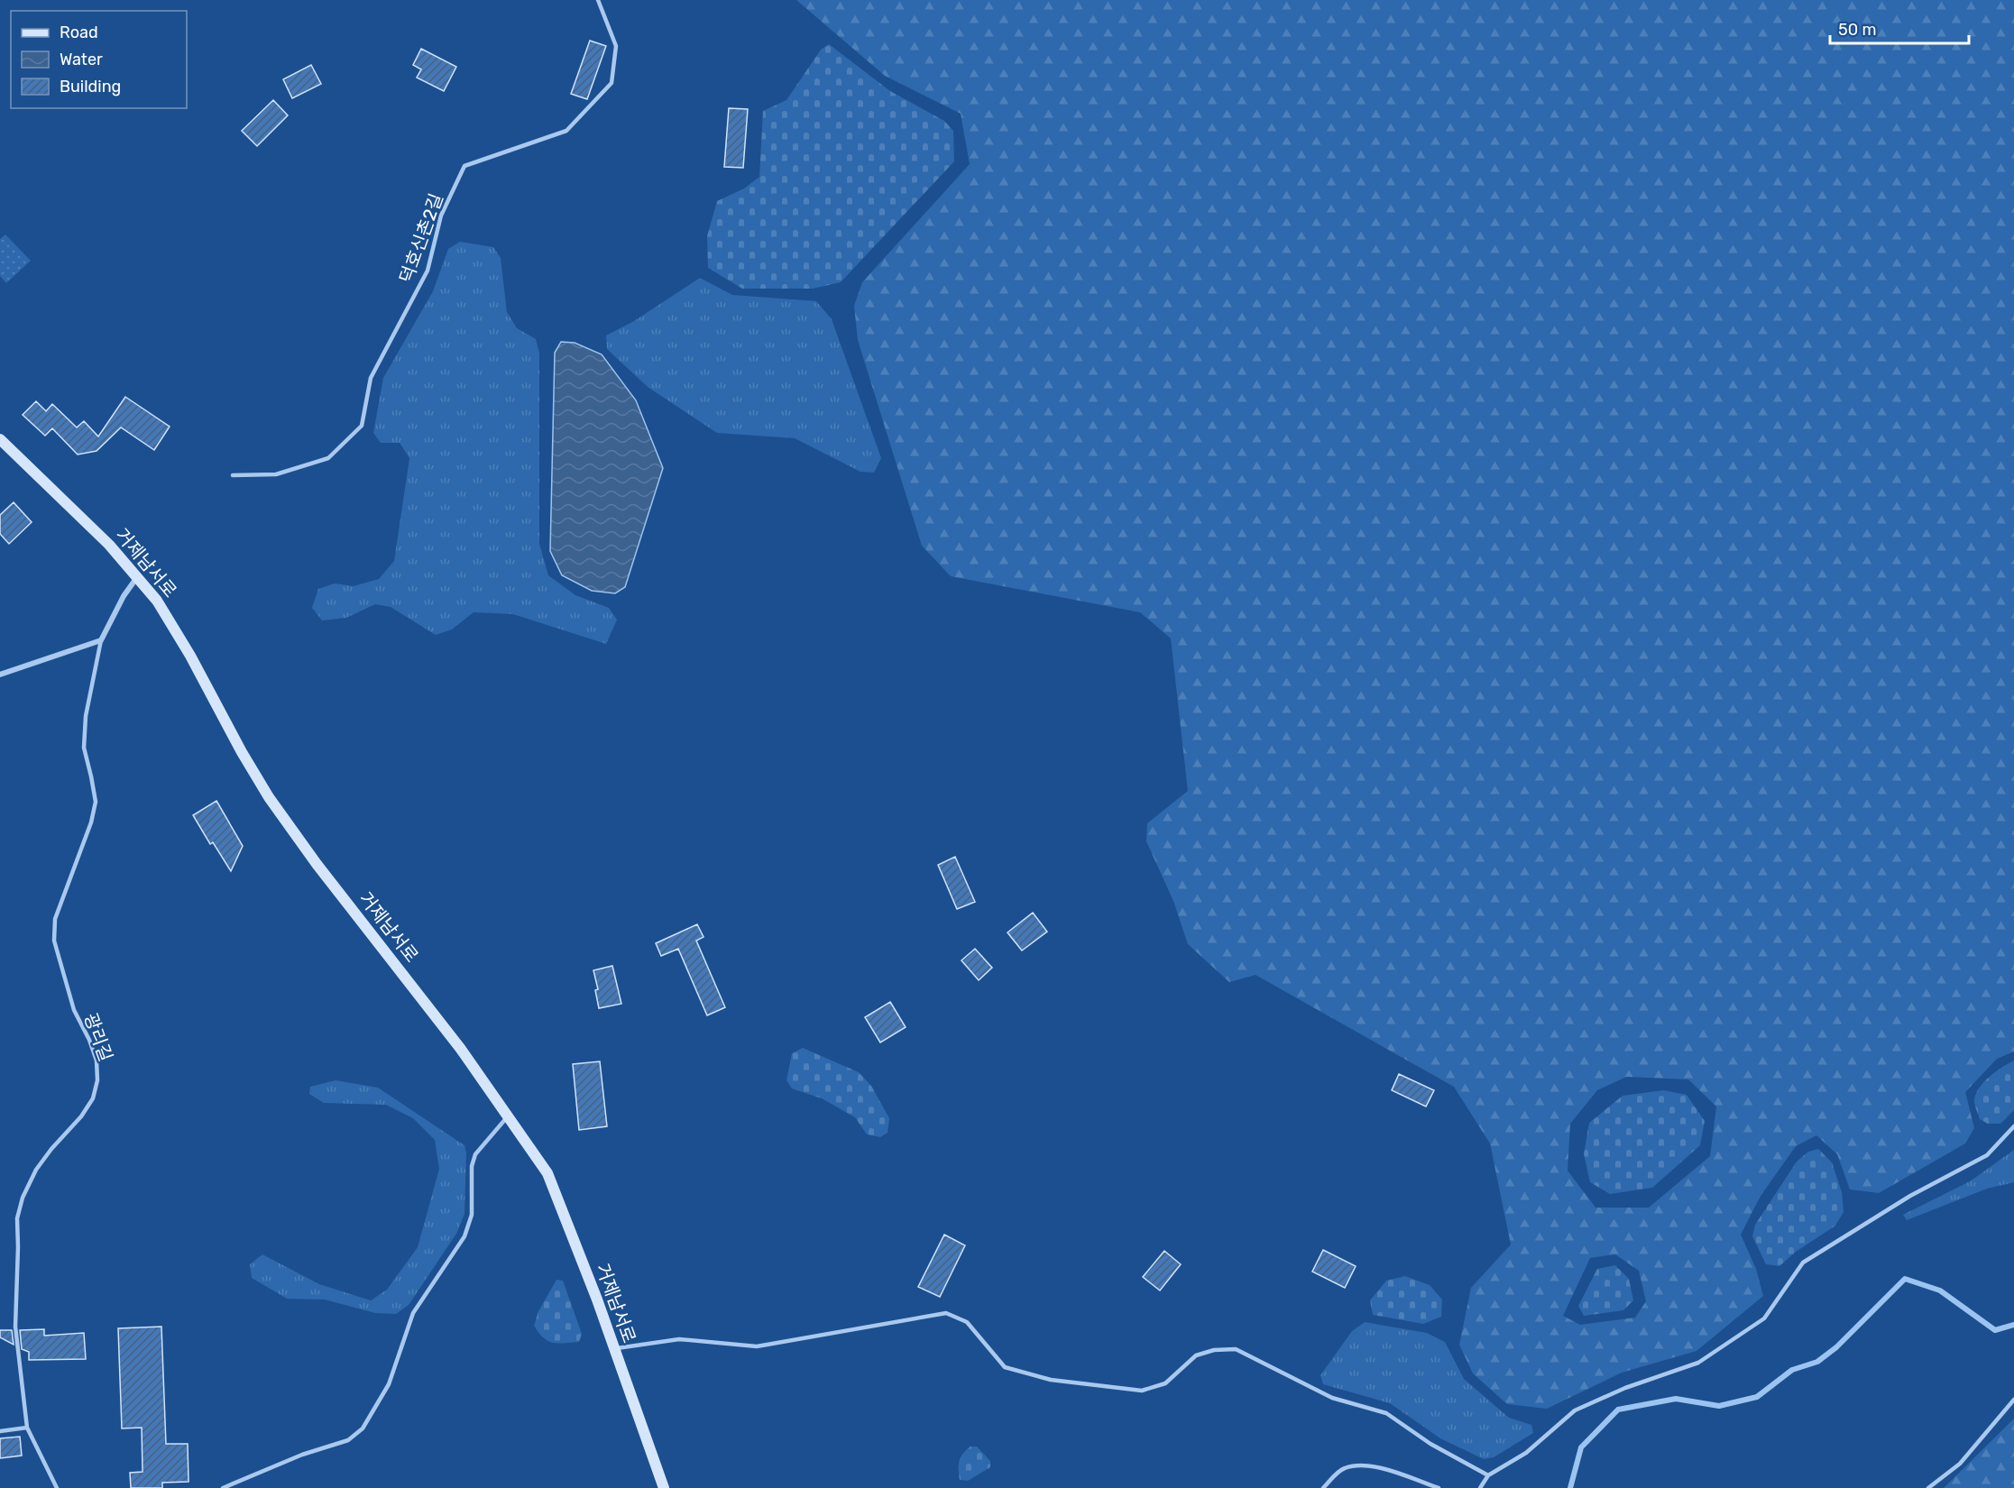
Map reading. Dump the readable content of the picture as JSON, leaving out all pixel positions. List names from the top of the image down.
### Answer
{
  "streets": {
    "main road": ["거제남서로"],
    "lane": ["덕호신촌2길", "광리길"]
  },
  "legend": ["Road", "Water", "Building"],
  "scale_bar": "50 m"
}
